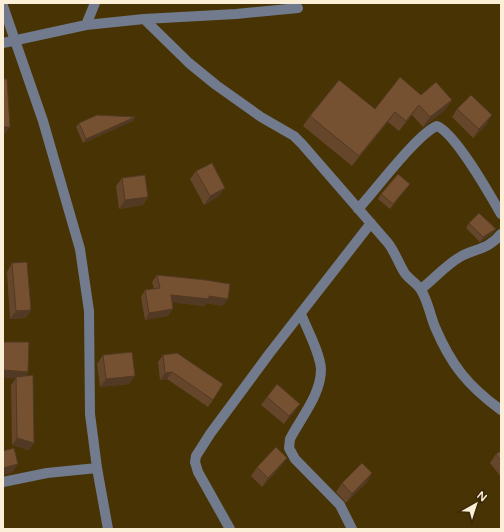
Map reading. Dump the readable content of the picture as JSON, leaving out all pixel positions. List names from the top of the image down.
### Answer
{
  "north": "top right"
}
